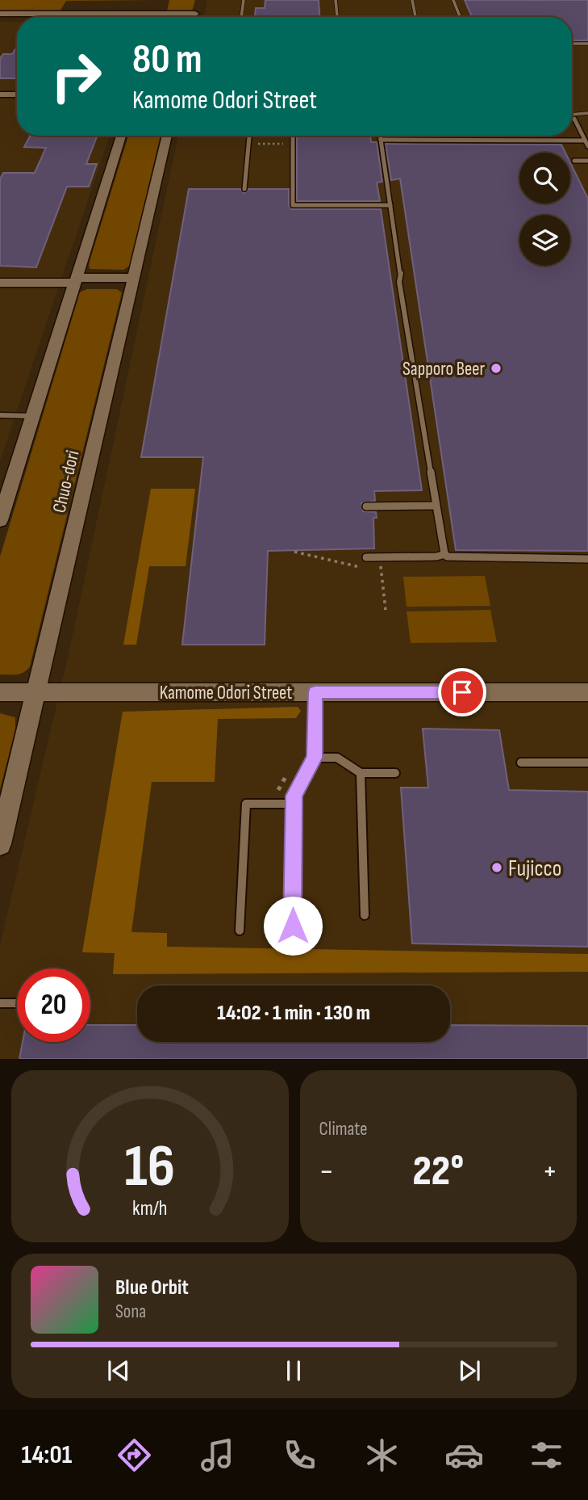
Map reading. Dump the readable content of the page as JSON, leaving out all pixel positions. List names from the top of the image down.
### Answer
{
  "streets": {
    "street": ["Chuo-dori", "Kamome Odori Street"]
  },
  "crossings": [
    ["Chuo-dori", "Kamome Odori Street"]
  ],
  "places": ["Sapporo Beer", "Fujicco"],
  "page": {
    "turn": ["80 m", "Kamome Odori Street"],
    "limit": "20",
    "trip": "14:02 · 1 min · 130 m",
    "tile": "Climate",
    "heat": ["−", "22°", "+"],
    "song": ["Blue Orbit", "Sona"],
    "tabs": "14:01",
    "gauge": ["16", "km/h"]
  }
}
